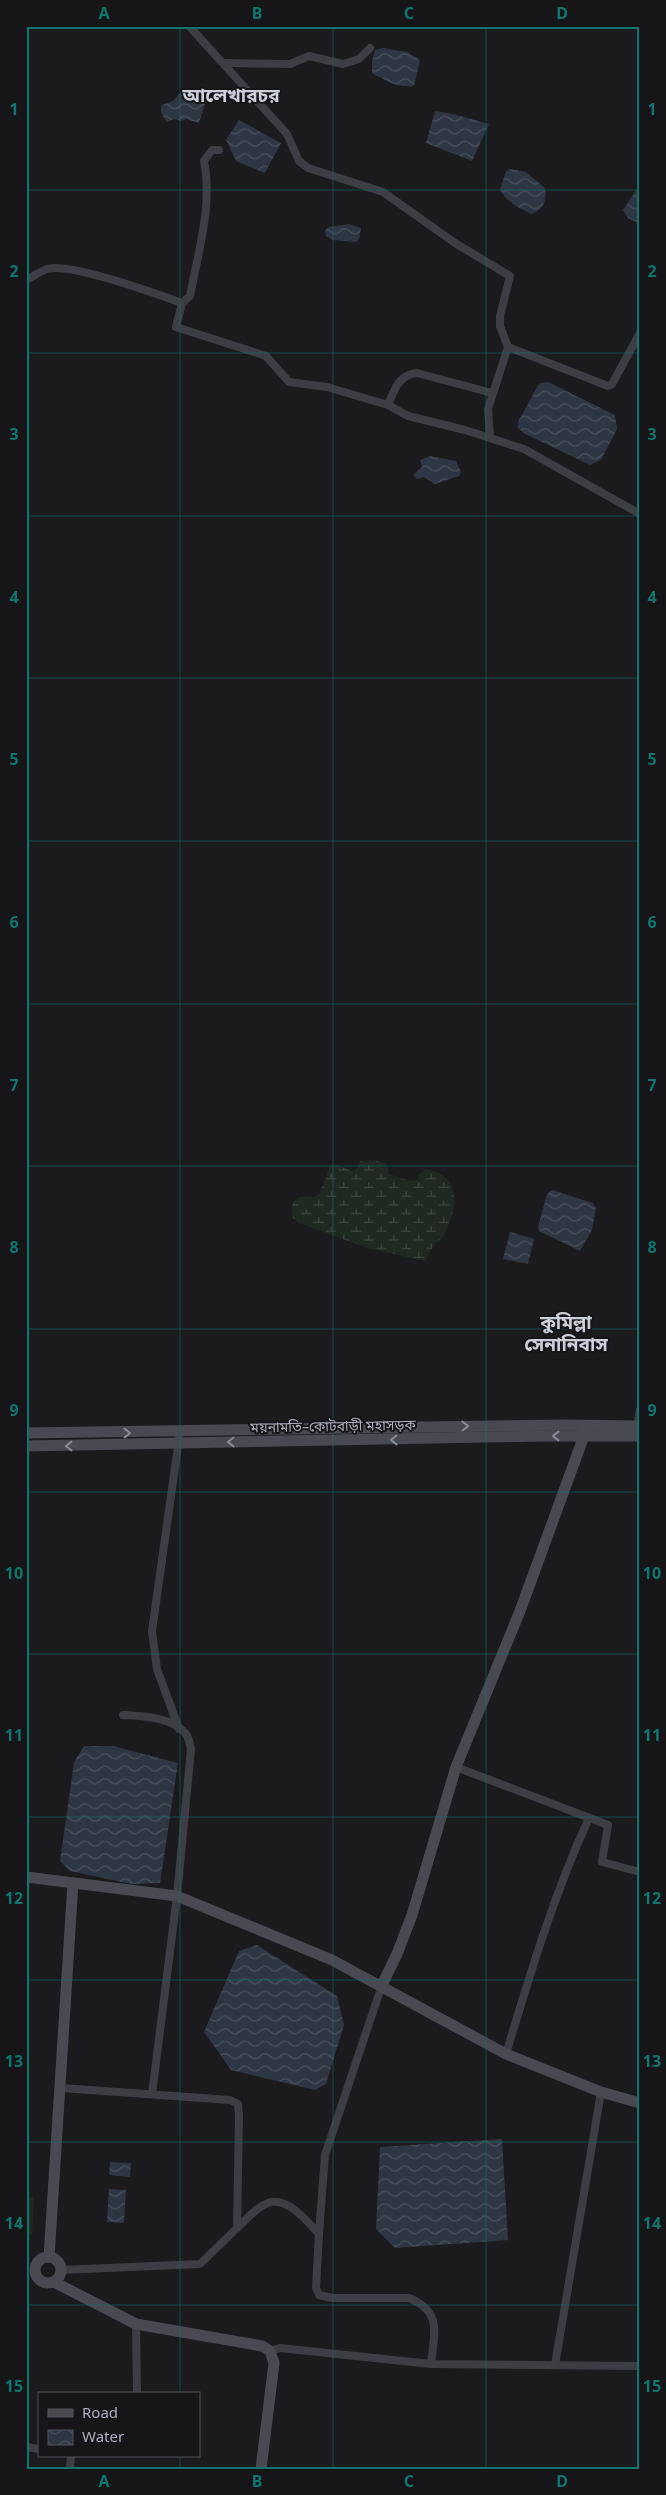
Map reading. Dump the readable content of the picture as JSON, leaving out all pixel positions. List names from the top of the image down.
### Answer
{
  "streets": {
    "main road": ["ময়নামতি–কোটবাড়ী মহাসড়ক"]
  },
  "districts": ["আলেখারচর", "কুমিল্লা সেনানিবাস"],
  "legend": ["Road", "Water"],
  "grid": {
    "columns": [
      "A",
      "B",
      "C",
      "D"
    ],
    "rows": [
      "1",
      "2",
      "3",
      "4",
      "5",
      "6",
      "7",
      "8",
      "9",
      "10",
      "11",
      "12",
      "13",
      "14",
      "15"
    ]
  }
}
